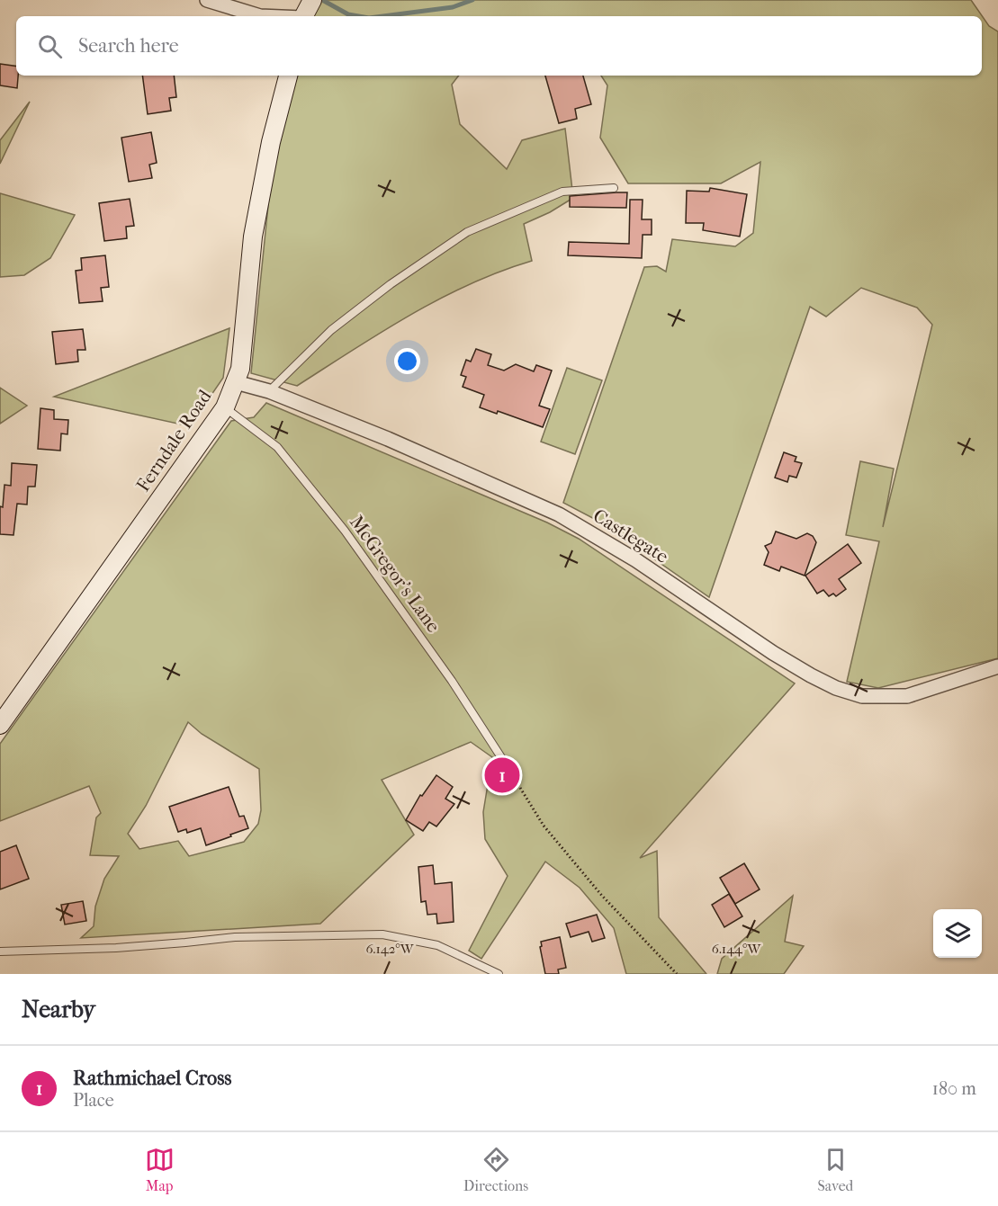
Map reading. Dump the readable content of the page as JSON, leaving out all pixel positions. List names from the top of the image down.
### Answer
{
  "streets": {
    "street": ["Ferndale Road", "Castlegate"],
    "lane": ["McGregor's Lane"]
  },
  "crossings": [
    ["Ferndale Road", "Castlegate"],
    ["Ferndale Road", "McGregor's Lane"]
  ],
  "page": {
    "search": "Search here",
    "pins": "1",
    "heading": "Nearby",
    "list": [
      {
        "mark": "1",
        "name": "Rathmichael Cross",
        "note": "Place",
        "value": "180 m"
      }
    ],
    "nav": ["Map", "Directions", "Saved"]
  },
  "coordinates": ["6.142°W", "6.144°W"]
}
